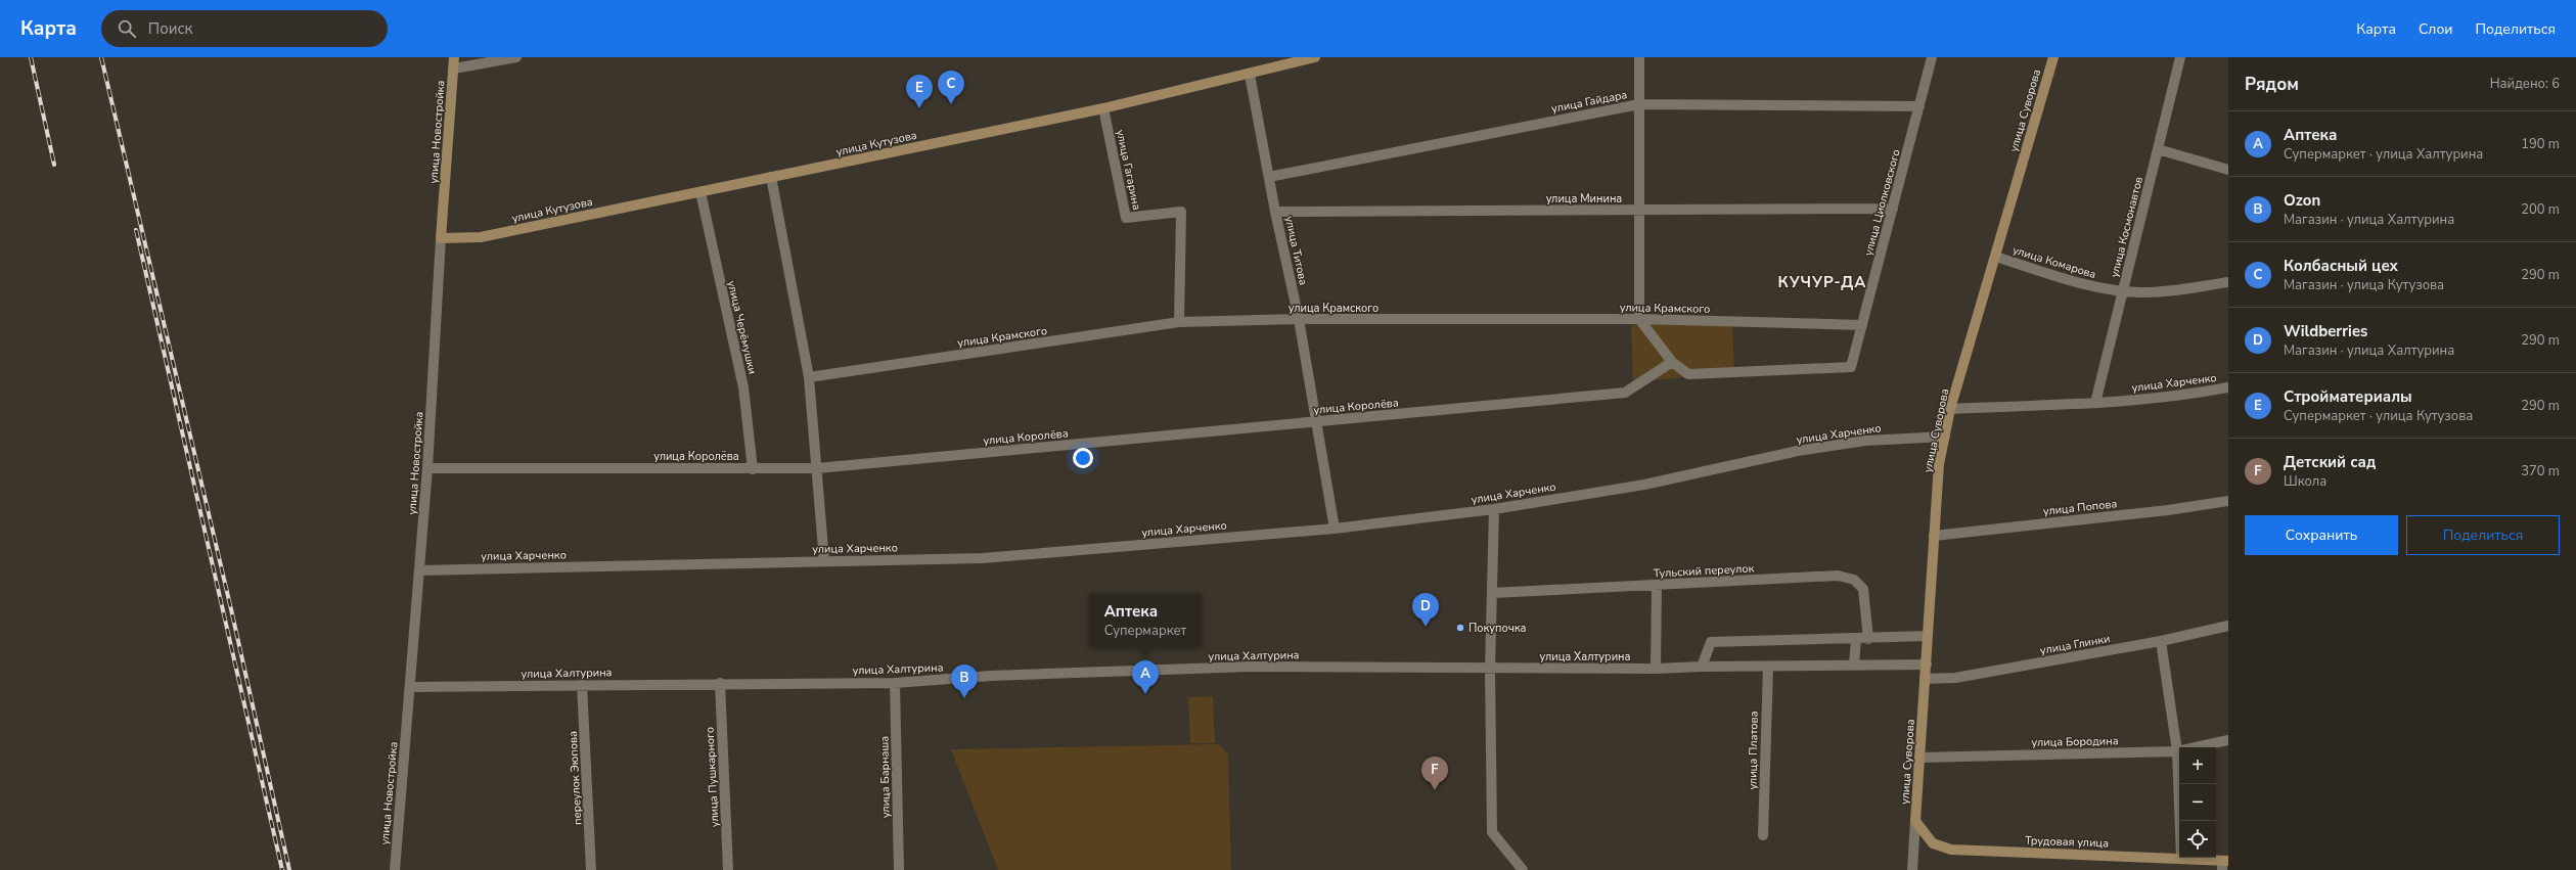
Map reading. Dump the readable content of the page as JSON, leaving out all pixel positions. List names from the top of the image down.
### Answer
{
  "streets": {
    "main road": [
      "улица Суворова",
      "улица Новостройка",
      "улица Кутузова",
      "Трудовая улица"
    ],
    "street": [
      "улица Гайдара",
      "улица Гагарина",
      "улица Минина",
      "улица Циолковского",
      "улица Космонавтов",
      "улица Титова",
      "улица Комарова",
      "улица Крамского",
      "улица Черёмушки",
      "улица Харченко",
      "улица Королёва",
      "улица Попова",
      "Тульский переулок",
      "улица Глинки",
      "улица Халтурина",
      "улица Бородина",
      "улица Платова",
      "улица Пушкарного",
      "улица Барнаша",
      "переулок Эюпова"
    ]
  },
  "crossings": [
    ["улица Гайдара", "улица Циолковского"],
    ["улица Гайдара", "улица Титова"],
    ["улица Суворова", "улица Комарова"],
    ["улица Суворова", "улица Харченко"],
    ["улица Суворова", "улица Попова"],
    ["улица Суворова", "улица Глинки"],
    ["улица Суворова", "улица Халтурина"],
    ["улица Суворова", "улица Бородина"],
    ["улица Суворова", "Трудовая улица"],
    ["улица Новостройка", "улица Кутузова"],
    ["улица Новостройка", "улица Харченко"],
    ["улица Новостройка", "улица Королёва"],
    ["улица Новостройка", "улица Халтурина"],
    ["улица Кутузова", "улица Гагарина"],
    ["улица Кутузова", "улица Титова"],
    ["улица Кутузова", "улица Черёмушки"],
    ["улица Гагарина", "улица Крамского"],
    ["улица Минина", "улица Циолковского"],
    ["улица Минина", "улица Титова"],
    ["улица Циолковского", "улица Крамского"],
    ["улица Циолковского", "улица Королёва"],
    ["улица Космонавтов", "улица Комарова"],
    ["улица Космонавтов", "улица Харченко"],
    ["улица Титова", "улица Крамского"],
    ["улица Титова", "улица Харченко"],
    ["улица Титова", "улица Королёва"],
    ["улица Черёмушки", "улица Королёва"],
    ["улица Халтурина", "улица Платова"],
    ["улица Халтурина", "улица Пушкарного"],
    ["улица Халтурина", "улица Барнаша"],
    ["улица Халтурина", "переулок Эюпова"]
  ],
  "districts": ["КУЧУР-ДА"],
  "places": ["Покупочка"],
  "page": {
    "header": "Карта",
    "search": "Поиск",
    "nav": ["Карта", "Слои", "Поделиться"],
    "heading": ["Рядом", "Найдено: 6"],
    "pins": [
      "C",
      "E",
      "D",
      "A",
      "B",
      "F"
    ],
    "list": [
      {
        "mark": "A",
        "name": "Аптека",
        "note": "Супермаркет · улица Халтурина",
        "value": "190 m"
      },
      {
        "mark": "B",
        "name": "Ozon",
        "note": "Магазин · улица Халтурина",
        "value": "200 m"
      },
      {
        "mark": "C",
        "name": "Колбасный цех",
        "note": "Магазин · улица Кутузова",
        "value": "290 m"
      },
      {
        "mark": "D",
        "name": "Wildberries",
        "note": "Магазин · улица Халтурина",
        "value": "290 m"
      },
      {
        "mark": "E",
        "name": "Стройматериалы",
        "note": "Супермаркет · улица Кутузова",
        "value": "290 m"
      },
      {
        "mark": "F",
        "name": "Детский сад",
        "note": "Школа",
        "value": "370 m"
      }
    ],
    "buttons": ["Сохранить", "Поделиться"],
    "popup": ["Аптека", "Супермаркет"],
    "map_buttons": ["+", "−"]
  }
}
